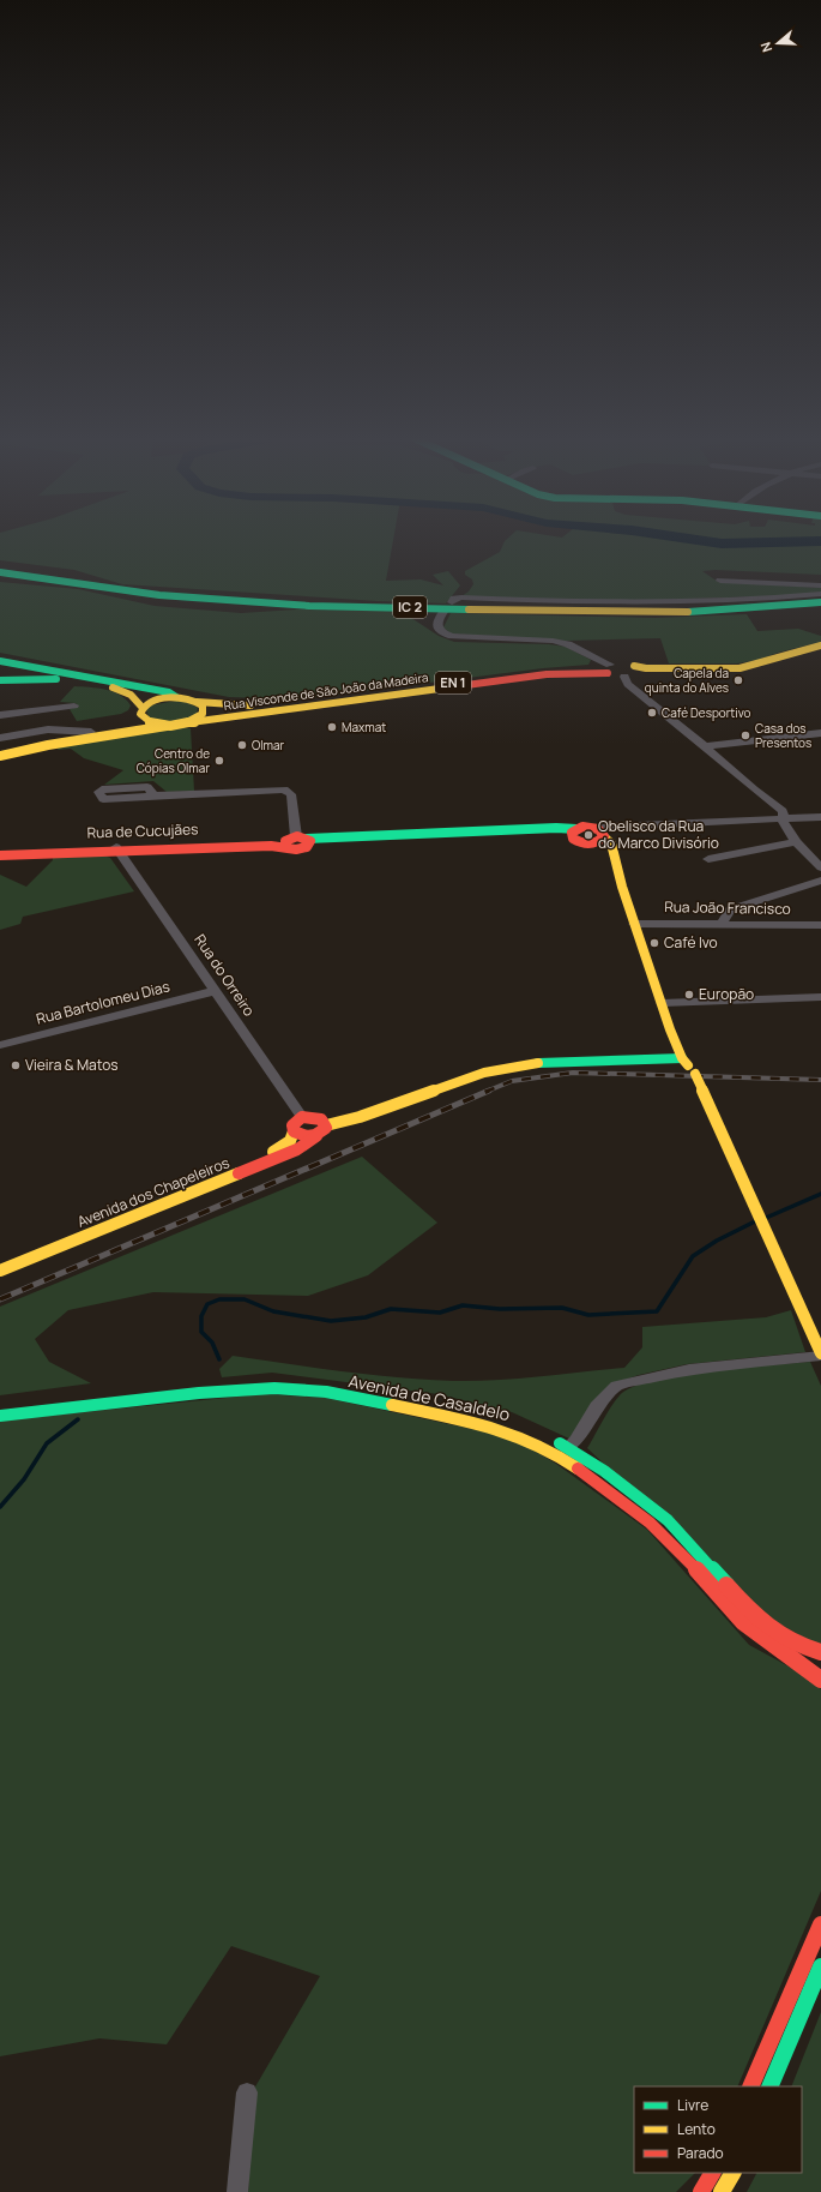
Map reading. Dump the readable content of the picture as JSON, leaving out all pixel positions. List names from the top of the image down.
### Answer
{
  "streets": {
    "main road": [
      "IC 2",
      "EN 1",
      "Rua Visconde de São João da Madeira",
      "Rua de Cucujães",
      "Avenida dos Chapeleiros",
      "Avenida de Casaldelo"
    ],
    "street": ["Rua João Francisco", "Rua do Orreiro", "Rua Bartolomeu Dias"]
  },
  "crossings": [
    ["EN 1", "Rua Visconde de São João da Madeira"],
    ["Rua de Cucujães", "Rua do Orreiro"],
    ["Rua do Orreiro", "Rua Bartolomeu Dias"],
    ["Rua do Orreiro", "Avenida dos Chapeleiros"]
  ],
  "places": [
    "Capela da quinta do Alves",
    "Café Desportivo",
    "Maxmat",
    "Casa dos Presentos",
    "Olmar",
    "Centro de Cópias Olmar",
    "Obelisco da Rua do Marco Divisório",
    "Café Ivo",
    "Europão",
    "Vieira & Matos"
  ],
  "legend": ["Livre", "Lento", "Parado"],
  "north": "left"
}
